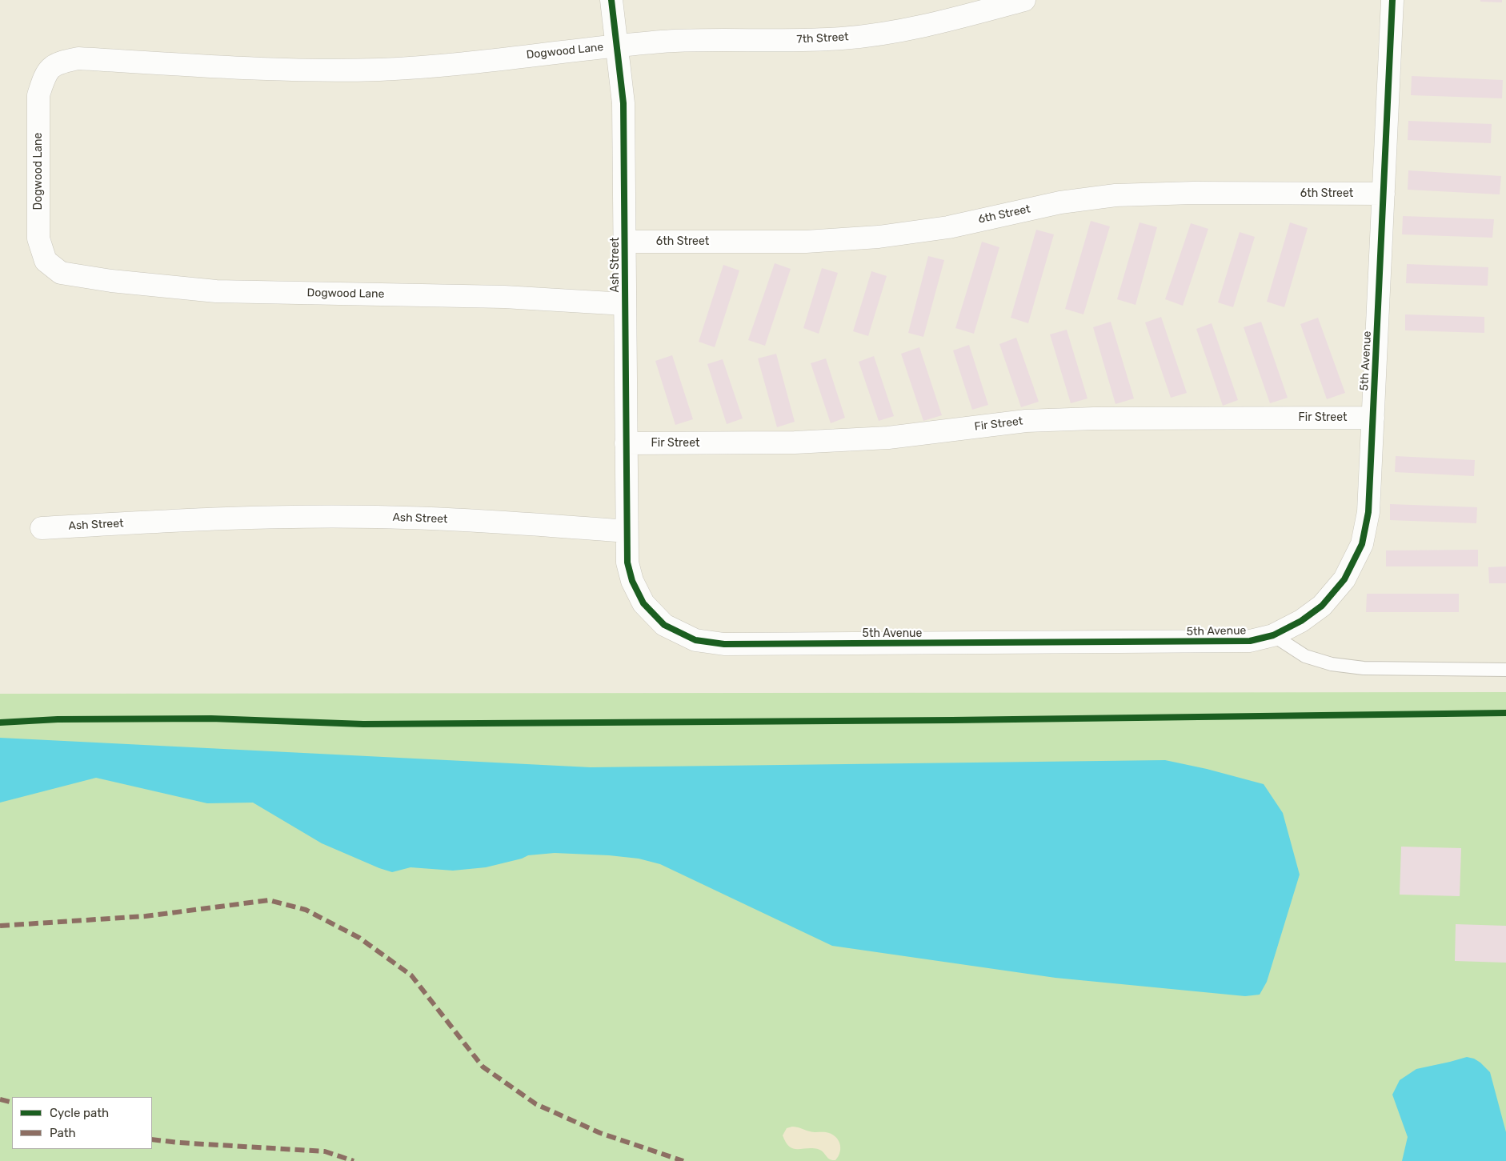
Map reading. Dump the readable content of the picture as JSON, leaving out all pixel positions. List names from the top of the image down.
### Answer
{
  "streets": {
    "street": [
      "7th Street",
      "Dogwood Lane",
      "6th Street",
      "Ash Street",
      "5th Avenue",
      "Fir Street"
    ]
  },
  "crossings": [
    ["7th Street", "Dogwood Lane"],
    ["7th Street", "Ash Street"],
    ["Dogwood Lane", "Ash Street"],
    ["6th Street", "Ash Street"],
    ["6th Street", "5th Avenue"],
    ["Ash Street", "5th Avenue"],
    ["Ash Street", "Fir Street"],
    ["5th Avenue", "Fir Street"]
  ],
  "legend": ["Cycle path", "Path"]
}
